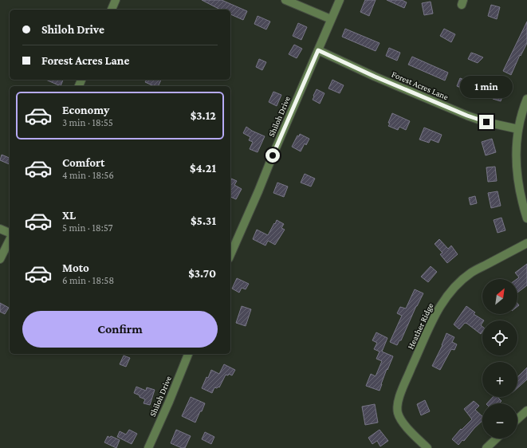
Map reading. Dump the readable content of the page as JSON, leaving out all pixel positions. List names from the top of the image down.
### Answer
{
  "streets": {
    "street": ["Forest Acres Lane", "Shiloh Drive", "Heather Ridge"]
  },
  "crossings": [
    ["Forest Acres Lane", "Shiloh Drive"]
  ],
  "north": "top right",
  "page": {
    "banner": ["Shiloh Drive", "Forest Acres Lane"],
    "bubble": "1 min",
    "list": [
      {
        "name": "Economy",
        "note": "3 min · 18:55",
        "value": "$3.12"
      },
      {
        "name": "Comfort",
        "note": "4 min · 18:56",
        "value": "$4.21"
      },
      {
        "name": "XL",
        "note": "5 min · 18:57",
        "value": "$5.31"
      },
      {
        "name": "Moto",
        "note": "6 min · 18:58",
        "value": "$3.70"
      }
    ],
    "map_buttons": ["+", "−"],
    "buttons": "Confirm"
  }
}
